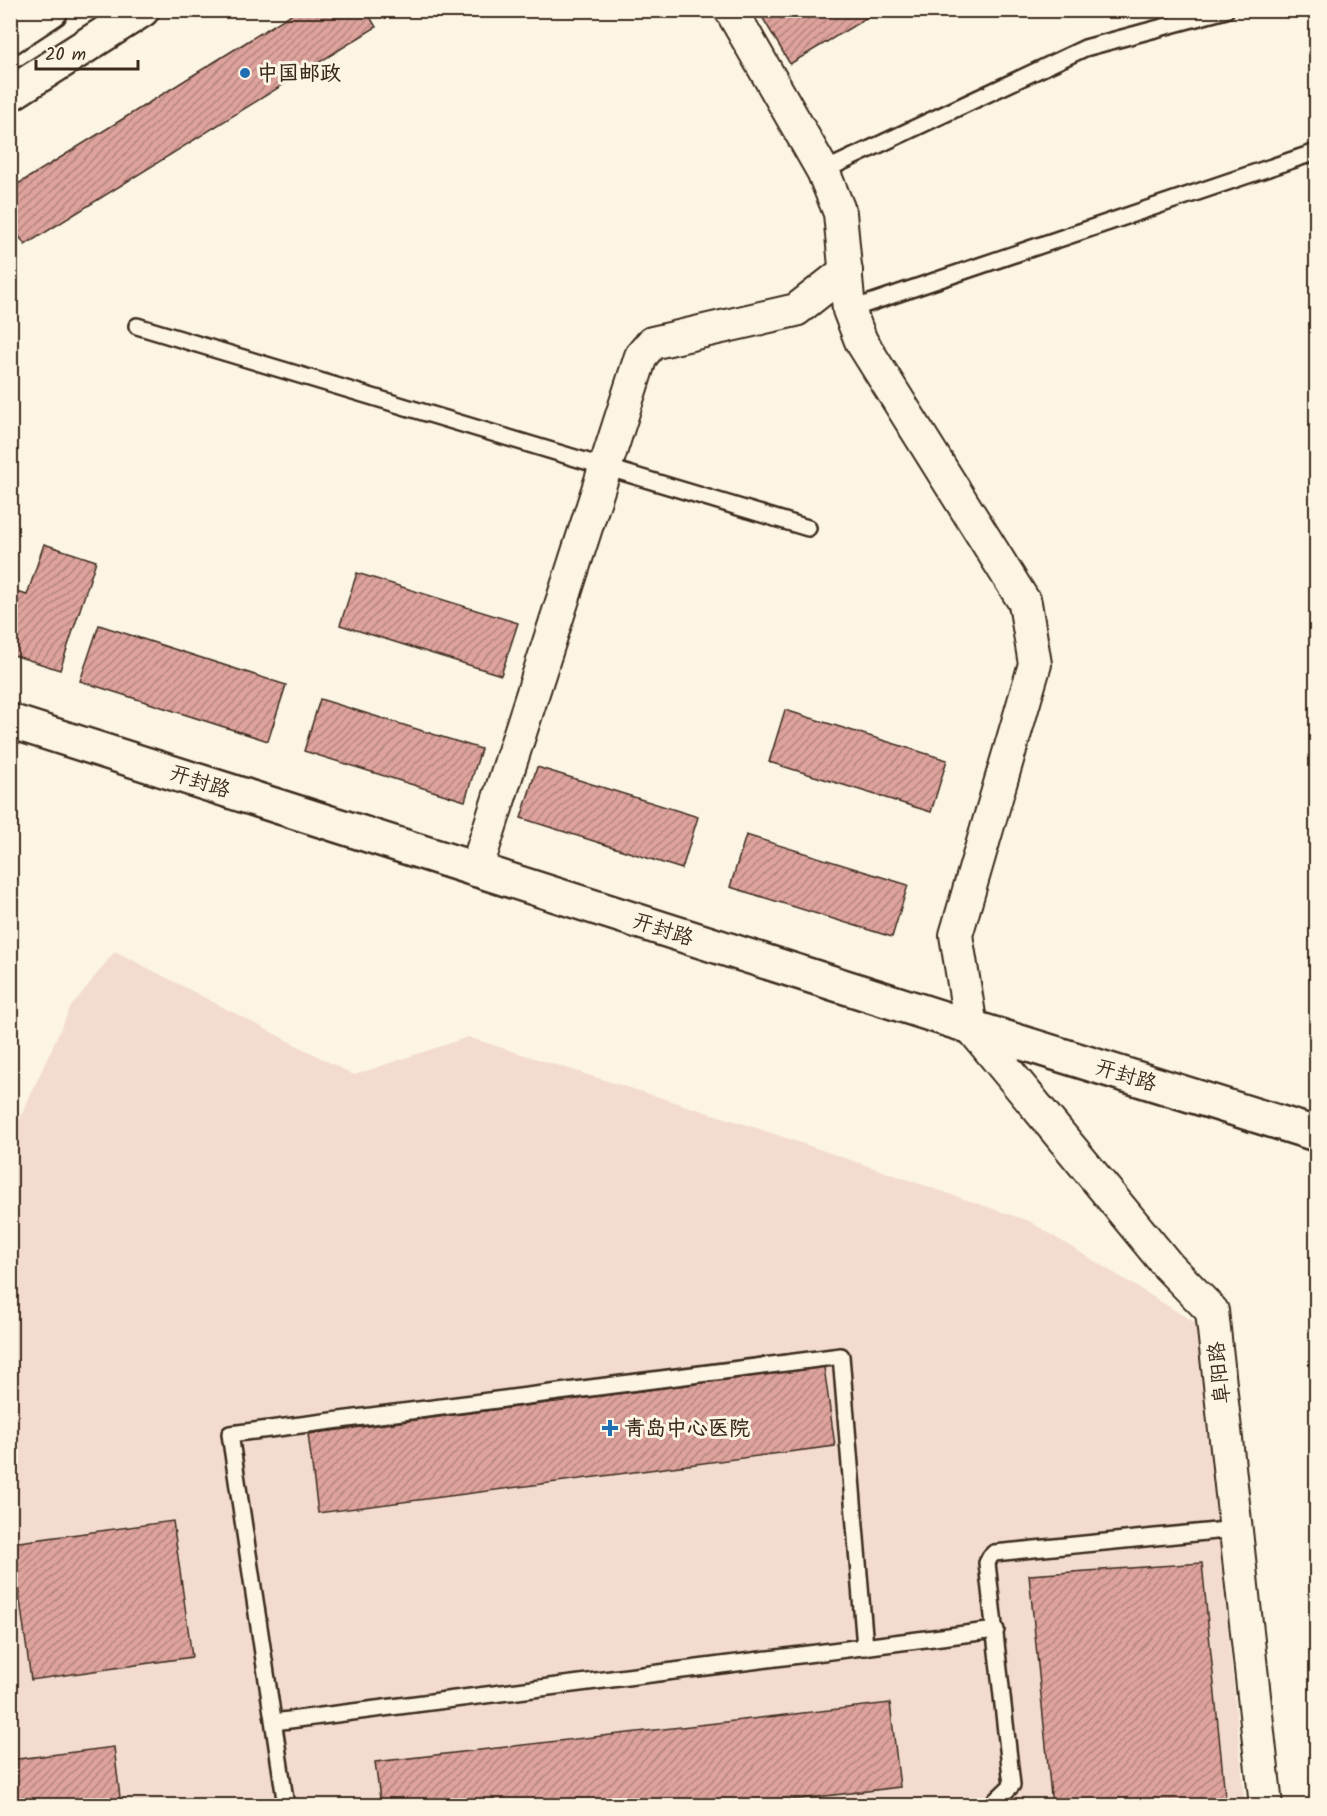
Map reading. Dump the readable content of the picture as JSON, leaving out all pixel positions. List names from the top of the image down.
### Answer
{
  "streets": {
    "street": ["开封路", "阜阳路"]
  },
  "crossings": [
    ["开封路", "阜阳路"]
  ],
  "places": {
    "other": ["中国邮政"],
    "health": ["青岛中心医院"]
  },
  "scale_bar": "20 m"
}
